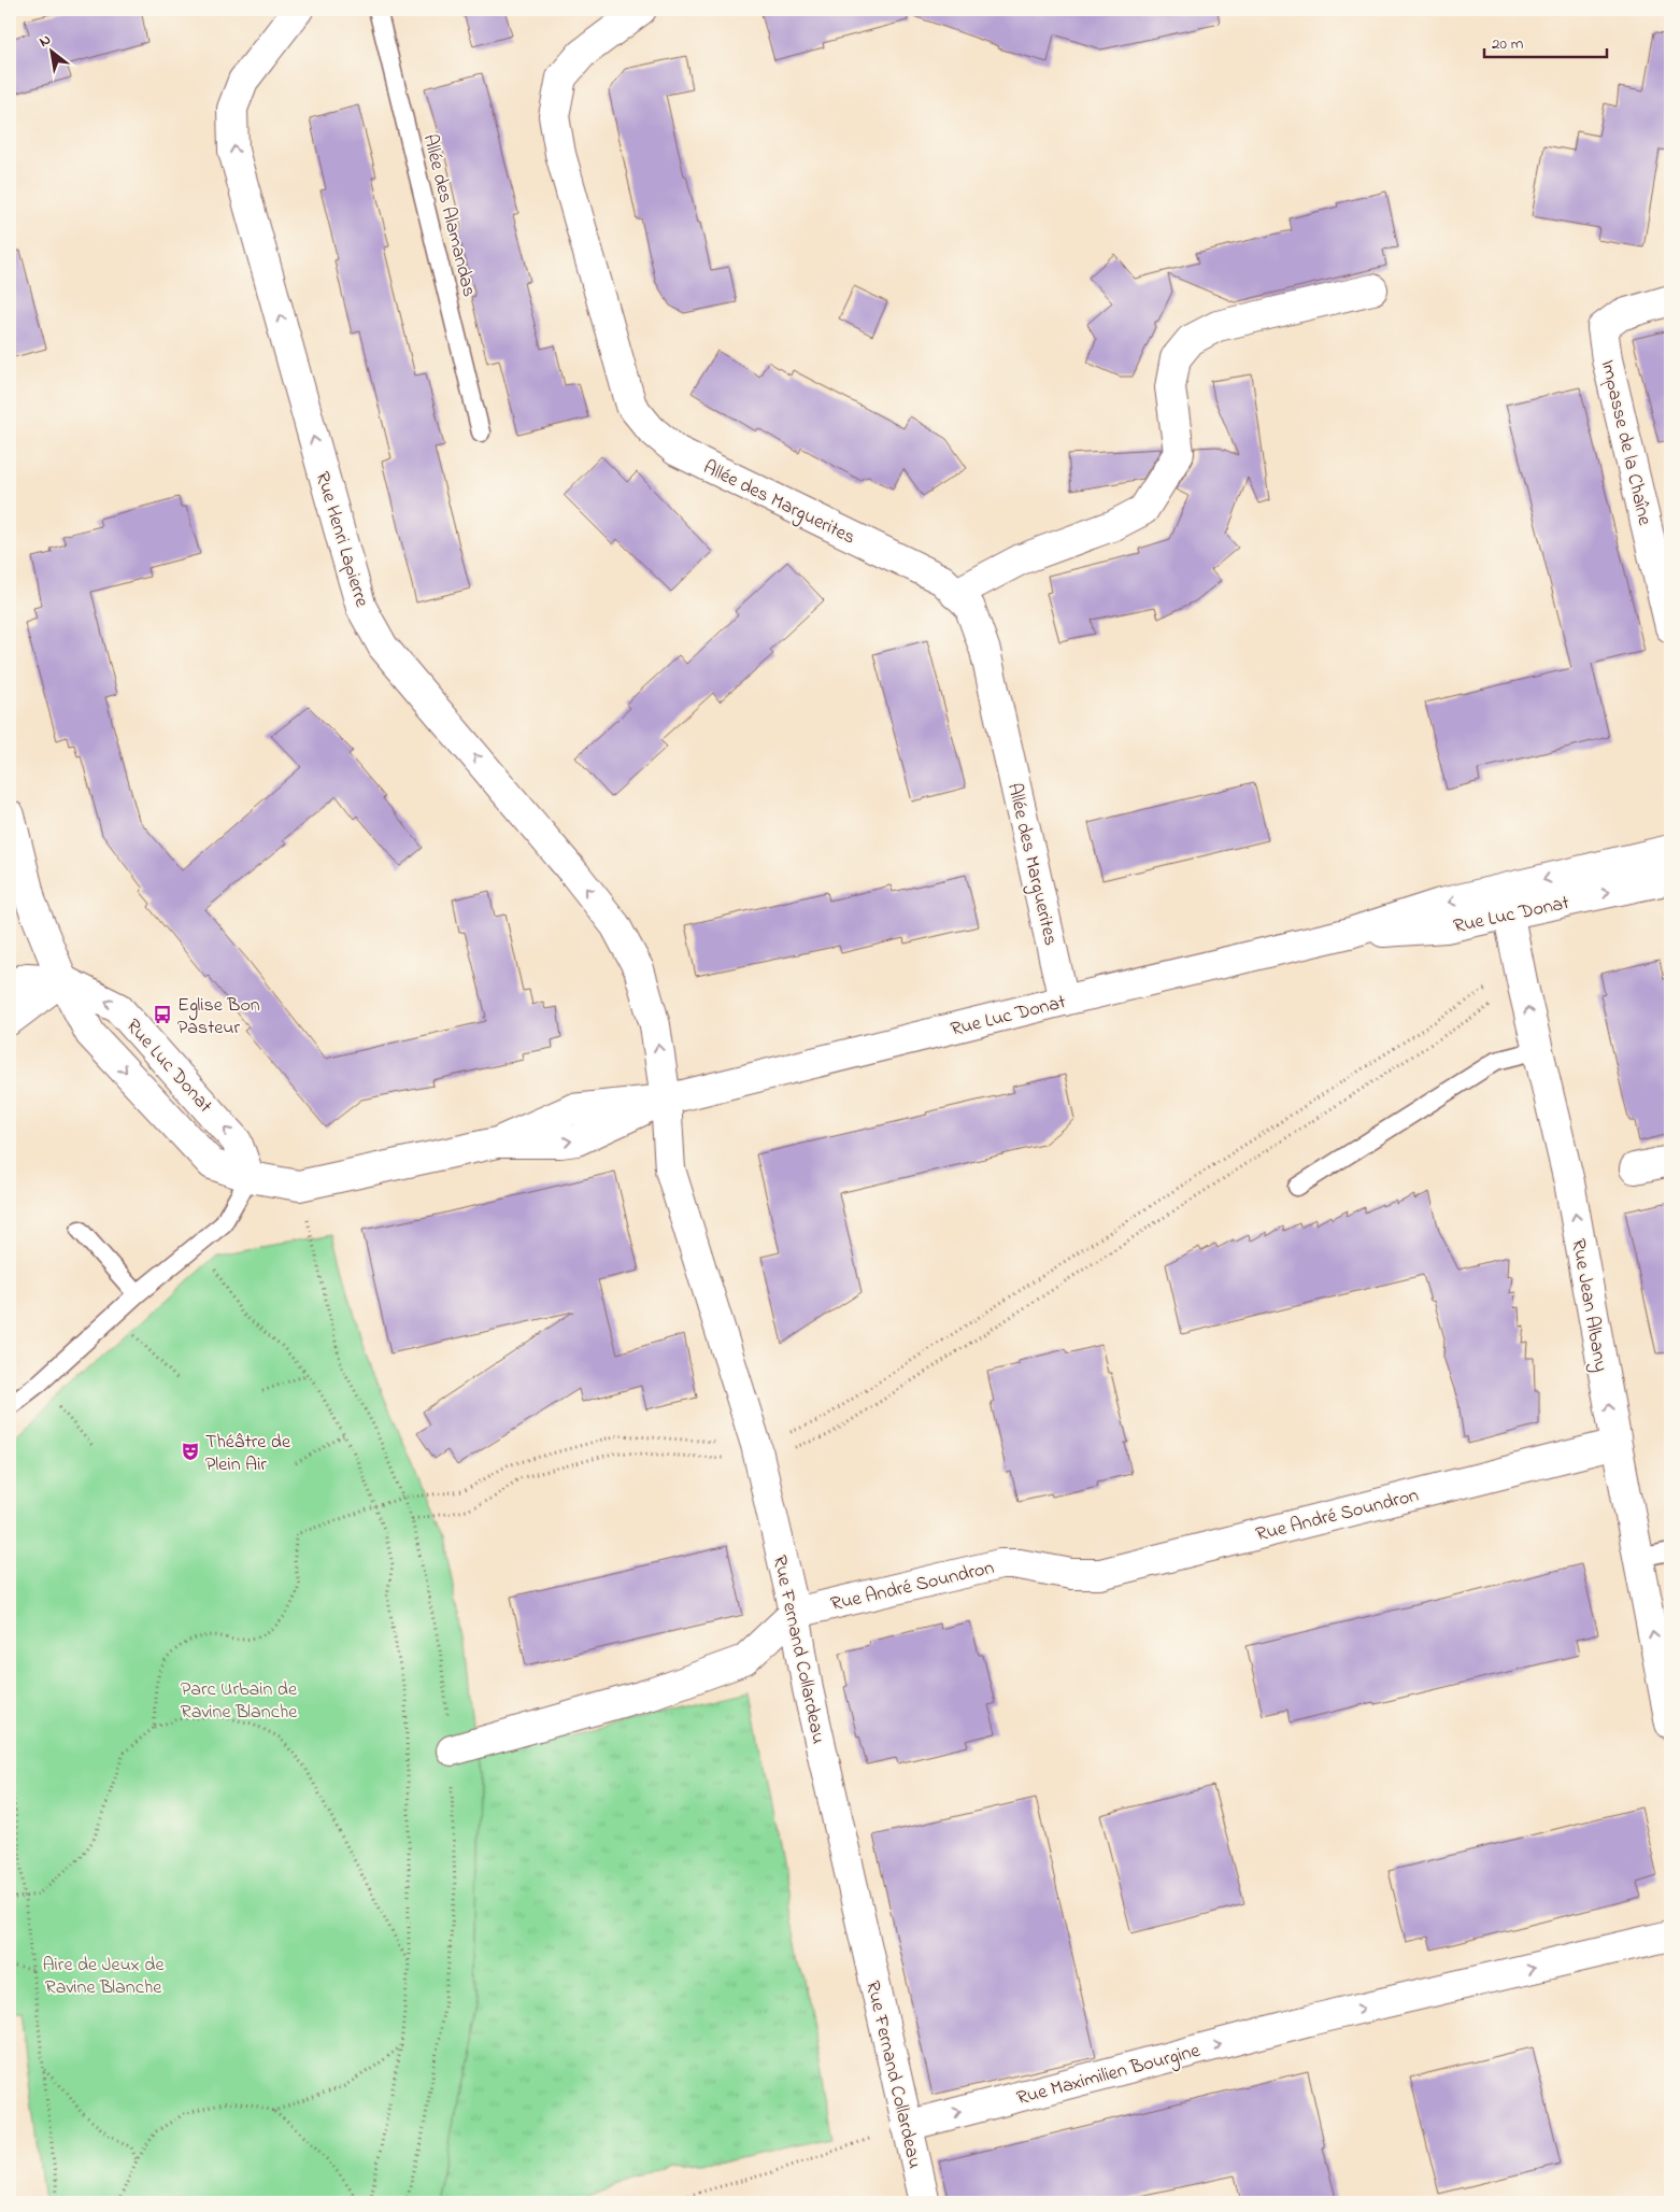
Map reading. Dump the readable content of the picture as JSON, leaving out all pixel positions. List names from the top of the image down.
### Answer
{
  "streets": {
    "street": [
      "Impasse de la Chaîne",
      "Allée des Marguerites",
      "Rue Henri Lapierre",
      "Rue Luc Donat",
      "Rue Jean Albany",
      "Rue André Soundron",
      "Rue Fernand Collardeau",
      "Rue Maximilien Bourgine"
    ],
    "lane": ["Allée des Alamandas"]
  },
  "crossings": [
    ["Allée des Marguerites", "Rue Luc Donat"],
    ["Rue Henri Lapierre", "Rue Luc Donat"],
    ["Rue Henri Lapierre", "Rue Fernand Collardeau"],
    ["Rue Luc Donat", "Rue Jean Albany"],
    ["Rue Luc Donat", "Rue Fernand Collardeau"],
    ["Rue Jean Albany", "Rue André Soundron"],
    ["Rue André Soundron", "Rue Fernand Collardeau"],
    ["Rue Fernand Collardeau", "Rue Maximilien Bourgine"]
  ],
  "one_way": ["Rue Henri Lapierre", "Rue Jean Albany", "Rue Maximilien Bourgine"],
  "parks": ["Parc Urbain de Ravine Blanche", "Aire de Jeux de Ravine Blanche"],
  "places": {
    "bus stop": ["Eglise Bon Pasteur"],
    "theatre": ["Théâtre de Plein Air"]
  },
  "scale_bar": "20 m",
  "north": "top left"
}
